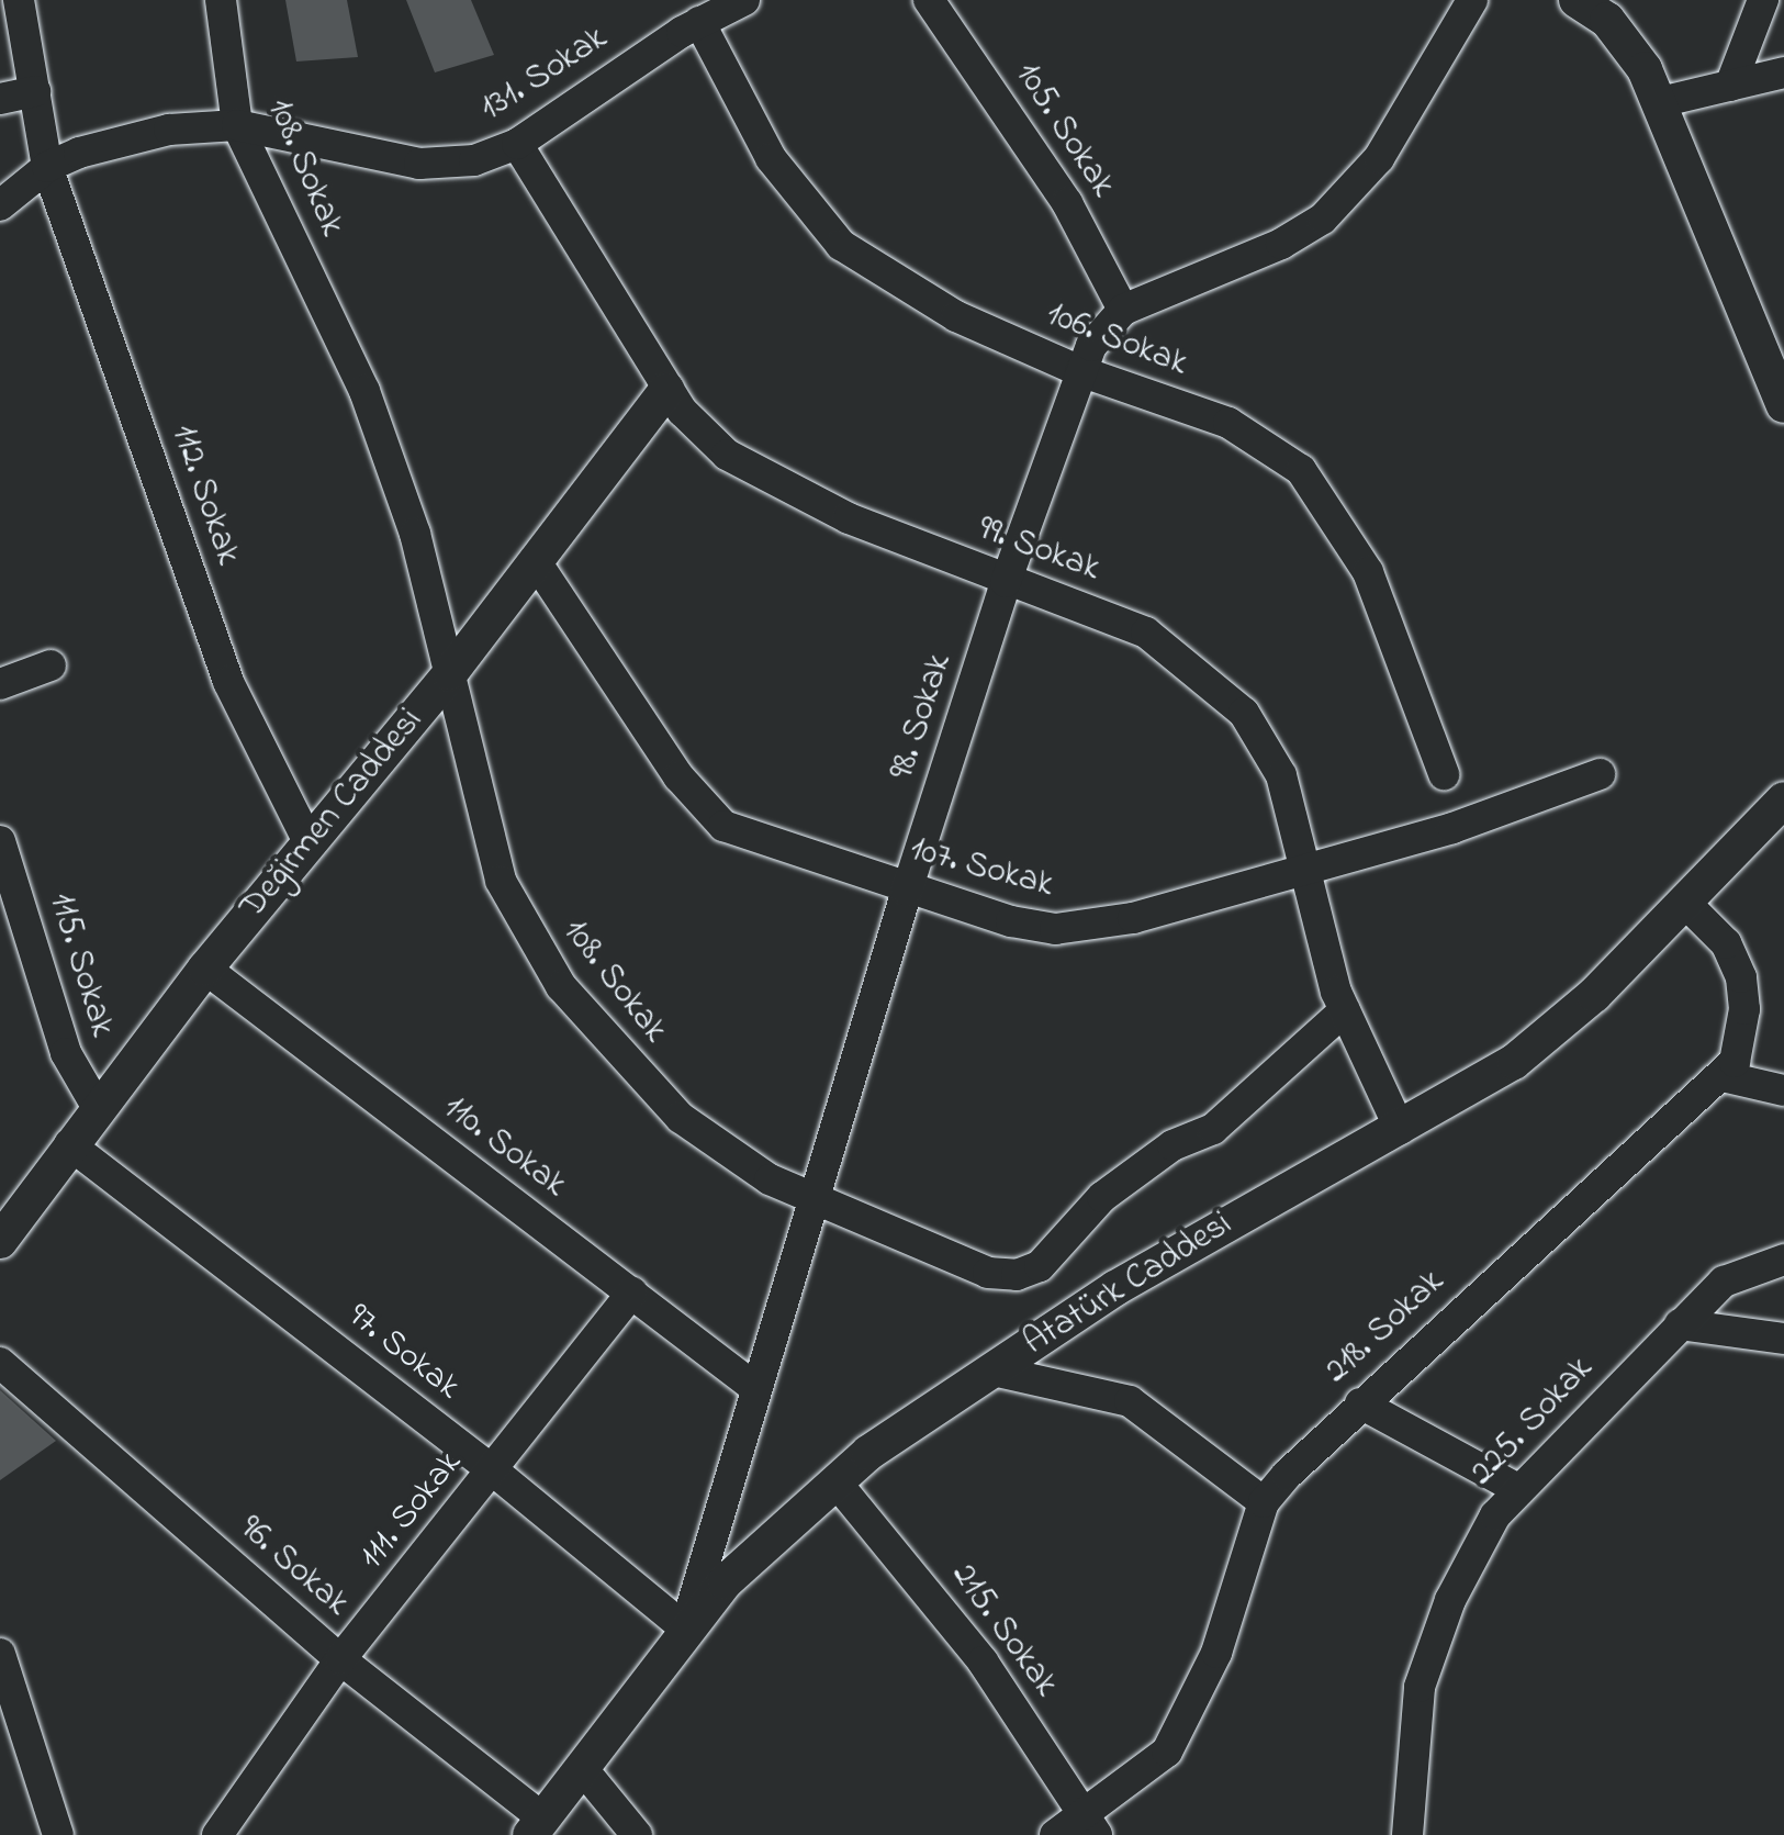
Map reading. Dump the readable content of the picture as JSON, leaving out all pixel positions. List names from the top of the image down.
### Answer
{
  "streets": {
    "street": [
      "131. Sokak",
      "105. Sokak",
      "108. Sokak",
      "106. Sokak",
      "112. Sokak",
      "99. Sokak",
      "98. Sokak",
      "Değirmen Caddesi",
      "107. Sokak",
      "115. Sokak",
      "110. Sokak",
      "Atatürk Caddesi",
      "218. Sokak",
      "97. Sokak",
      "225. Sokak",
      "111. Sokak",
      "96. Sokak",
      "215. Sokak"
    ]
  },
  "crossings": [
    ["131. Sokak", "108. Sokak"],
    ["131. Sokak", "106. Sokak"],
    ["131. Sokak", "112. Sokak"],
    ["131. Sokak", "99. Sokak"],
    ["105. Sokak", "98. Sokak"],
    ["108. Sokak", "99. Sokak"],
    ["108. Sokak", "98. Sokak"],
    ["108. Sokak", "Değirmen Caddesi"],
    ["106. Sokak", "98. Sokak"],
    ["112. Sokak", "Değirmen Caddesi"],
    ["99. Sokak", "98. Sokak"],
    ["99. Sokak", "Değirmen Caddesi"],
    ["99. Sokak", "107. Sokak"],
    ["99. Sokak", "Atatürk Caddesi"],
    ["98. Sokak", "107. Sokak"],
    ["98. Sokak", "110. Sokak"],
    ["98. Sokak", "Atatürk Caddesi"],
    ["98. Sokak", "97. Sokak"],
    ["Değirmen Caddesi", "107. Sokak"],
    ["Değirmen Caddesi", "115. Sokak"],
    ["Değirmen Caddesi", "110. Sokak"],
    ["Değirmen Caddesi", "97. Sokak"],
    ["110. Sokak", "111. Sokak"],
    ["Atatürk Caddesi", "218. Sokak"],
    ["Atatürk Caddesi", "97. Sokak"],
    ["Atatürk Caddesi", "96. Sokak"],
    ["Atatürk Caddesi", "215. Sokak"],
    ["218. Sokak", "215. Sokak"],
    ["97. Sokak", "111. Sokak"],
    ["111. Sokak", "96. Sokak"]
  ]
}
